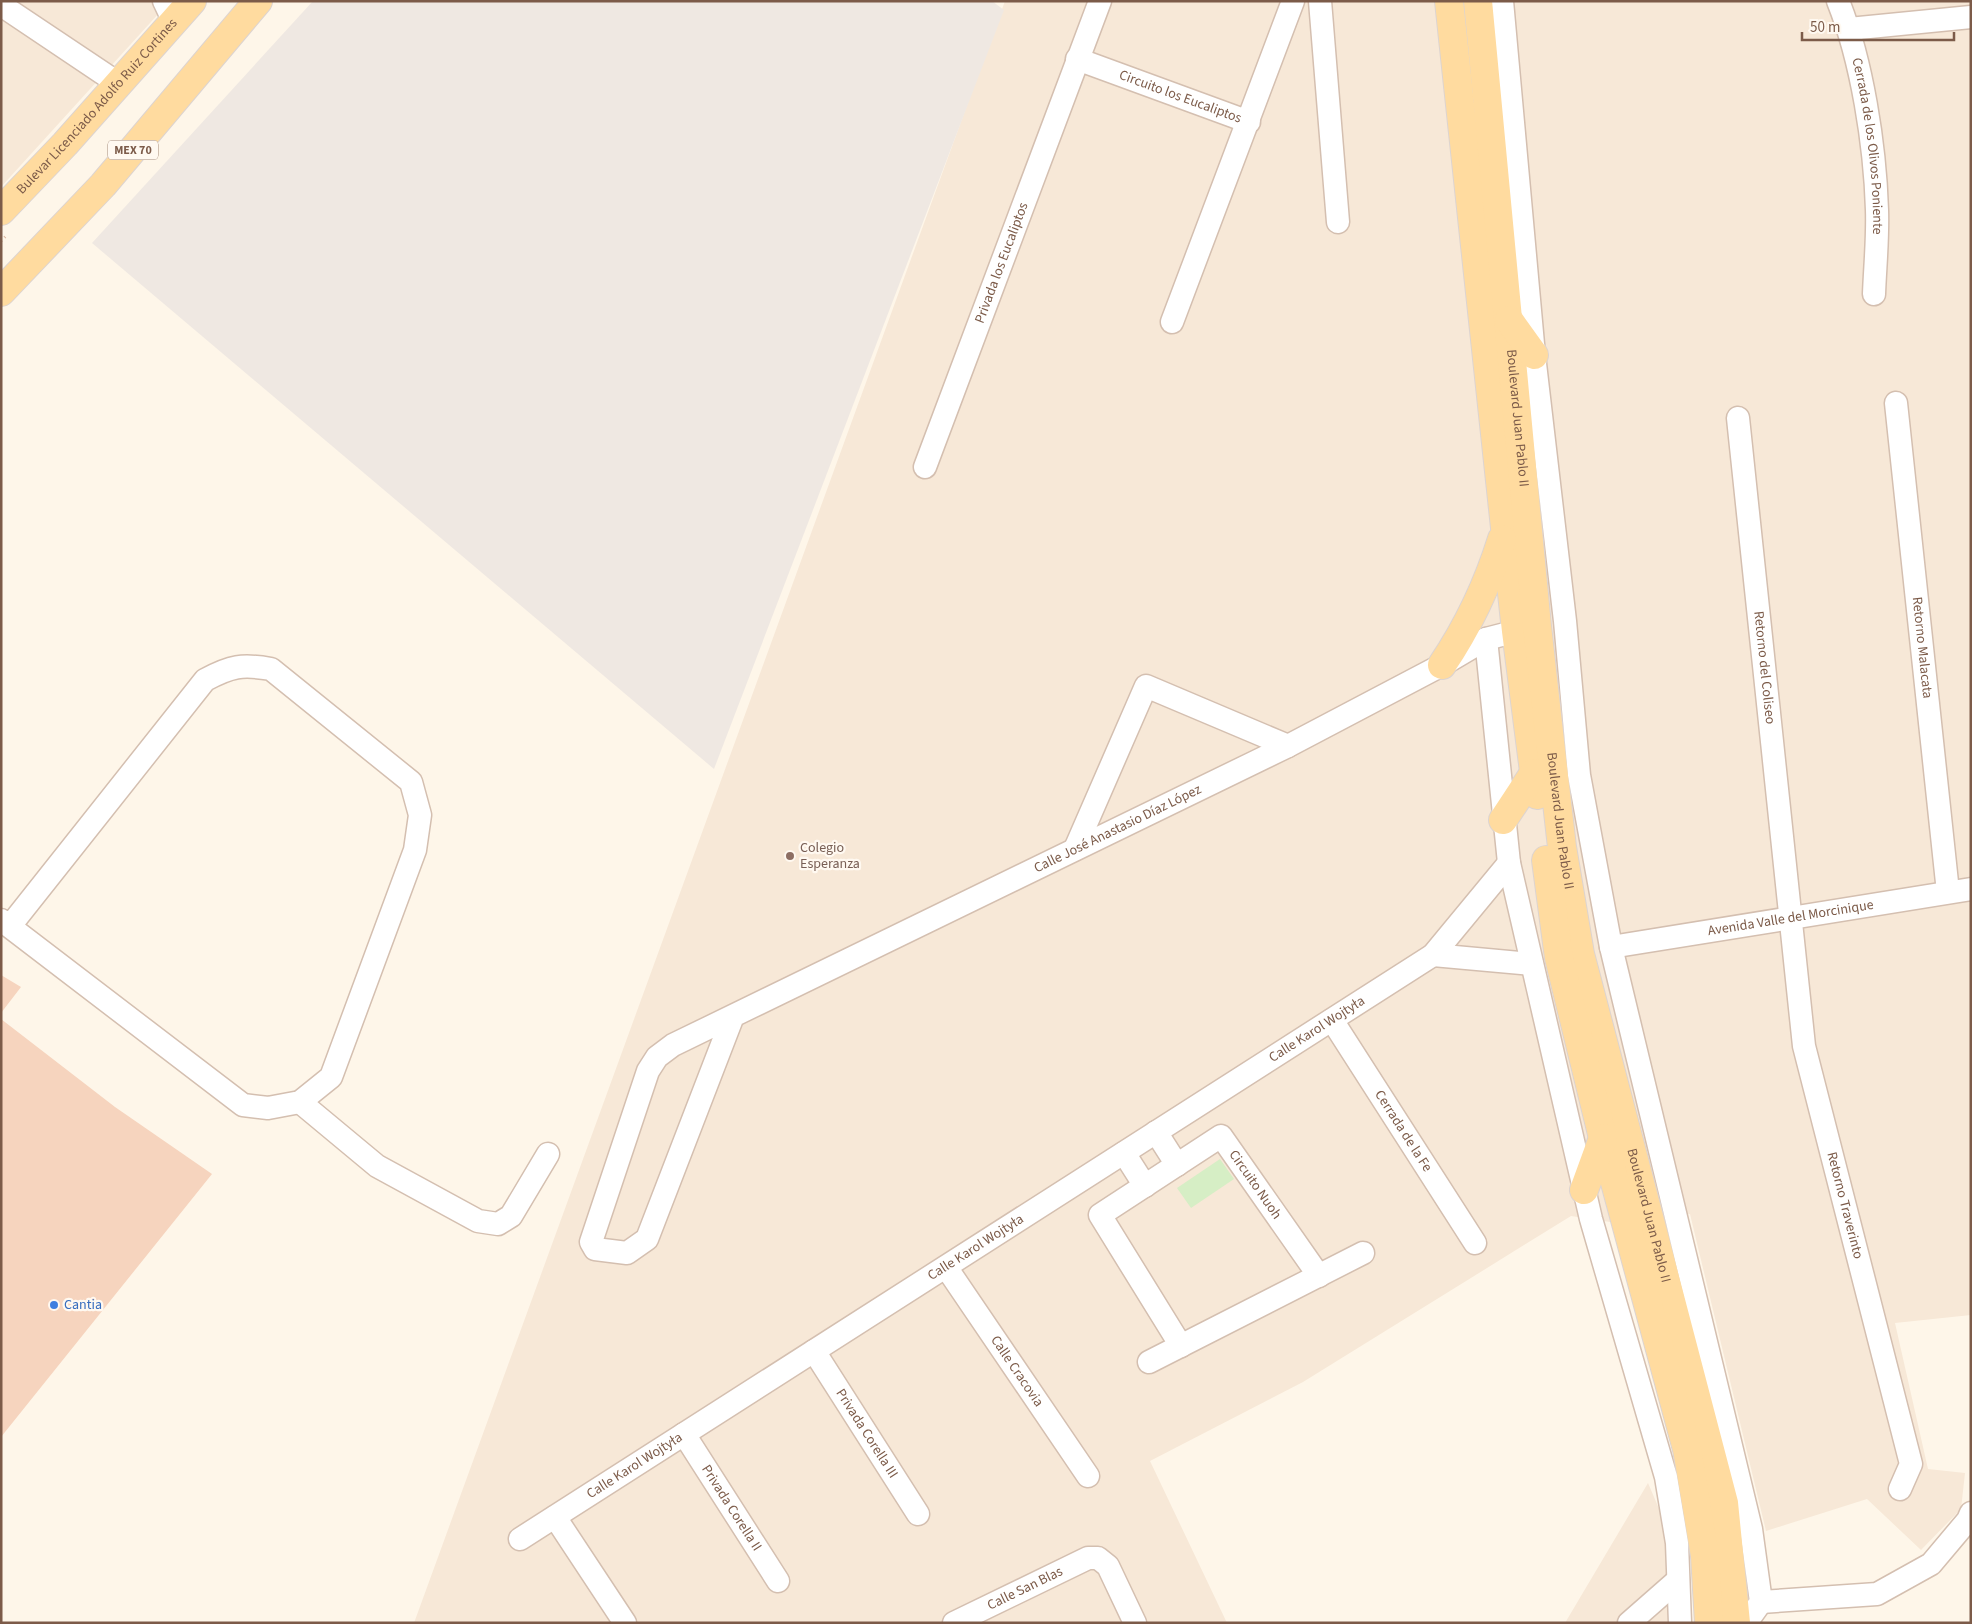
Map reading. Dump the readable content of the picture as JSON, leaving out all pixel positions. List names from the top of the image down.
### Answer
{
  "streets": {
    "main road": ["Bulevar Licenciado Adolfo Ruiz Cortines", "MEX 70", "Boulevard Juan Pablo II"],
    "street": [
      "Circuito los Eucaliptos",
      "Cerrada de los Olivos Poniente",
      "Privada los Eucaliptos",
      "Retorno Malacata",
      "Retorno del Coliseo",
      "Calle José Anastasio Díaz López",
      "Avenida Valle del Morcinique",
      "Calle Karol Wojtyła",
      "Cerrada de la Fe",
      "Circuito Nuoh",
      "Retorno Traverinto",
      "Calle Cracovia",
      "Privada Corella III",
      "Privada Corella II",
      "Calle San Blas"
    ]
  },
  "crossings": [
    ["Circuito los Eucaliptos", "Privada los Eucaliptos"],
    ["Boulevard Juan Pablo II", "Calle José Anastasio Díaz López"],
    ["Boulevard Juan Pablo II", "Avenida Valle del Morcinique"],
    ["Retorno Malacata", "Avenida Valle del Morcinique"],
    ["Retorno del Coliseo", "Avenida Valle del Morcinique"],
    ["Retorno del Coliseo", "Retorno Traverinto"],
    ["Avenida Valle del Morcinique", "Retorno Traverinto"],
    ["Calle Karol Wojtyła", "Cerrada de la Fe"],
    ["Calle Karol Wojtyła", "Calle Cracovia"],
    ["Calle Karol Wojtyła", "Privada Corella III"],
    ["Calle Karol Wojtyła", "Privada Corella II"]
  ],
  "places": ["Colegio Esperanza", "Cantia"],
  "scale_bar": "50 m"
}
